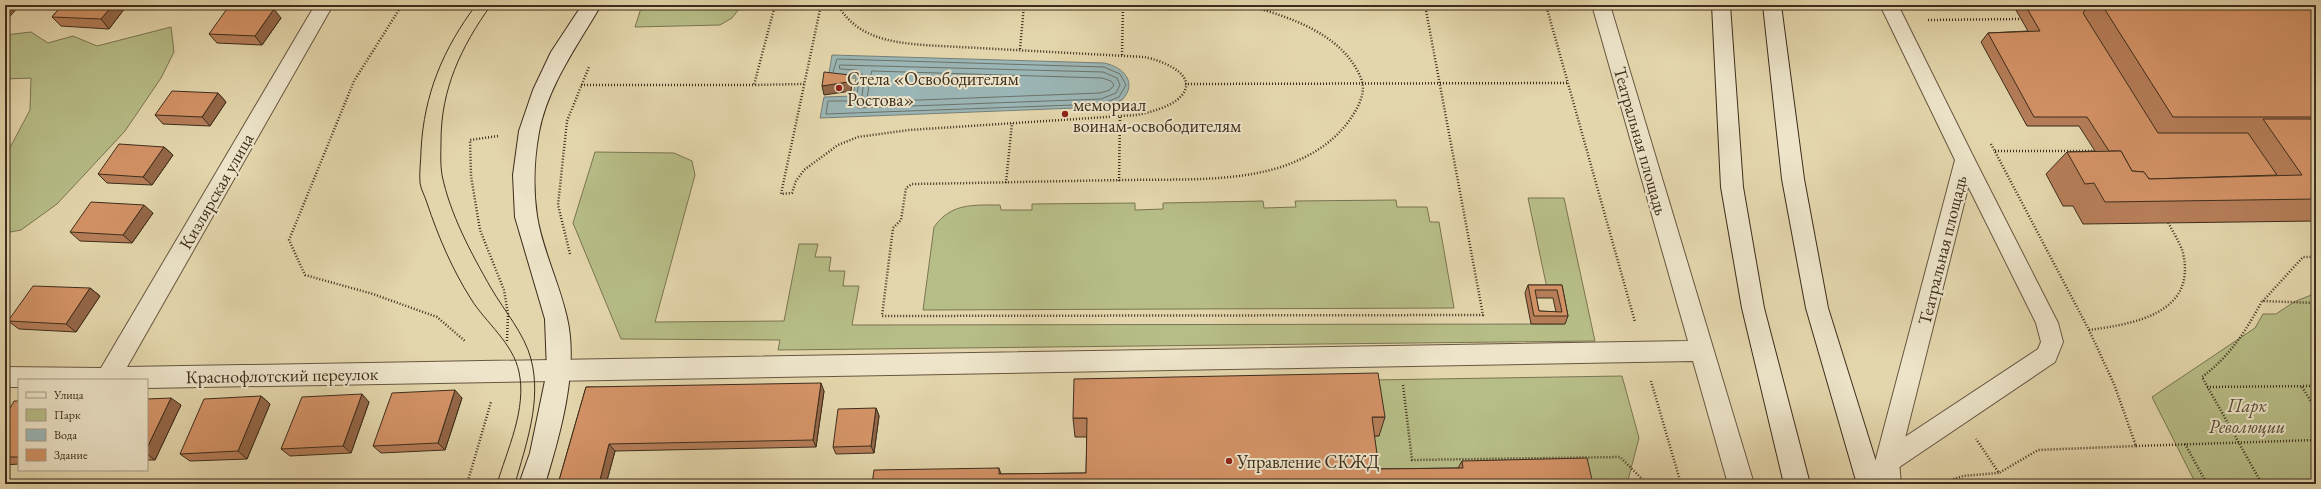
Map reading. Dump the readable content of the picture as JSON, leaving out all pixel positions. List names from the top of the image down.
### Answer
{
  "streets": {
    "street": ["Театральная площадь", "Кизлярская улица", "Краснофлотский переулок"]
  },
  "crossings": [
    ["Театральная площадь", "Краснофлотский переулок"],
    ["Кизлярская улица", "Краснофлотский переулок"]
  ],
  "parks": ["Парк Революции"],
  "places": ["Стела «Освободителям Ростова»", "мемориал воинам-освободителям", "Управление СКЖД"],
  "legend": [
    "Улица",
    "Парк",
    "Вода",
    "Здание"
  ]
}
